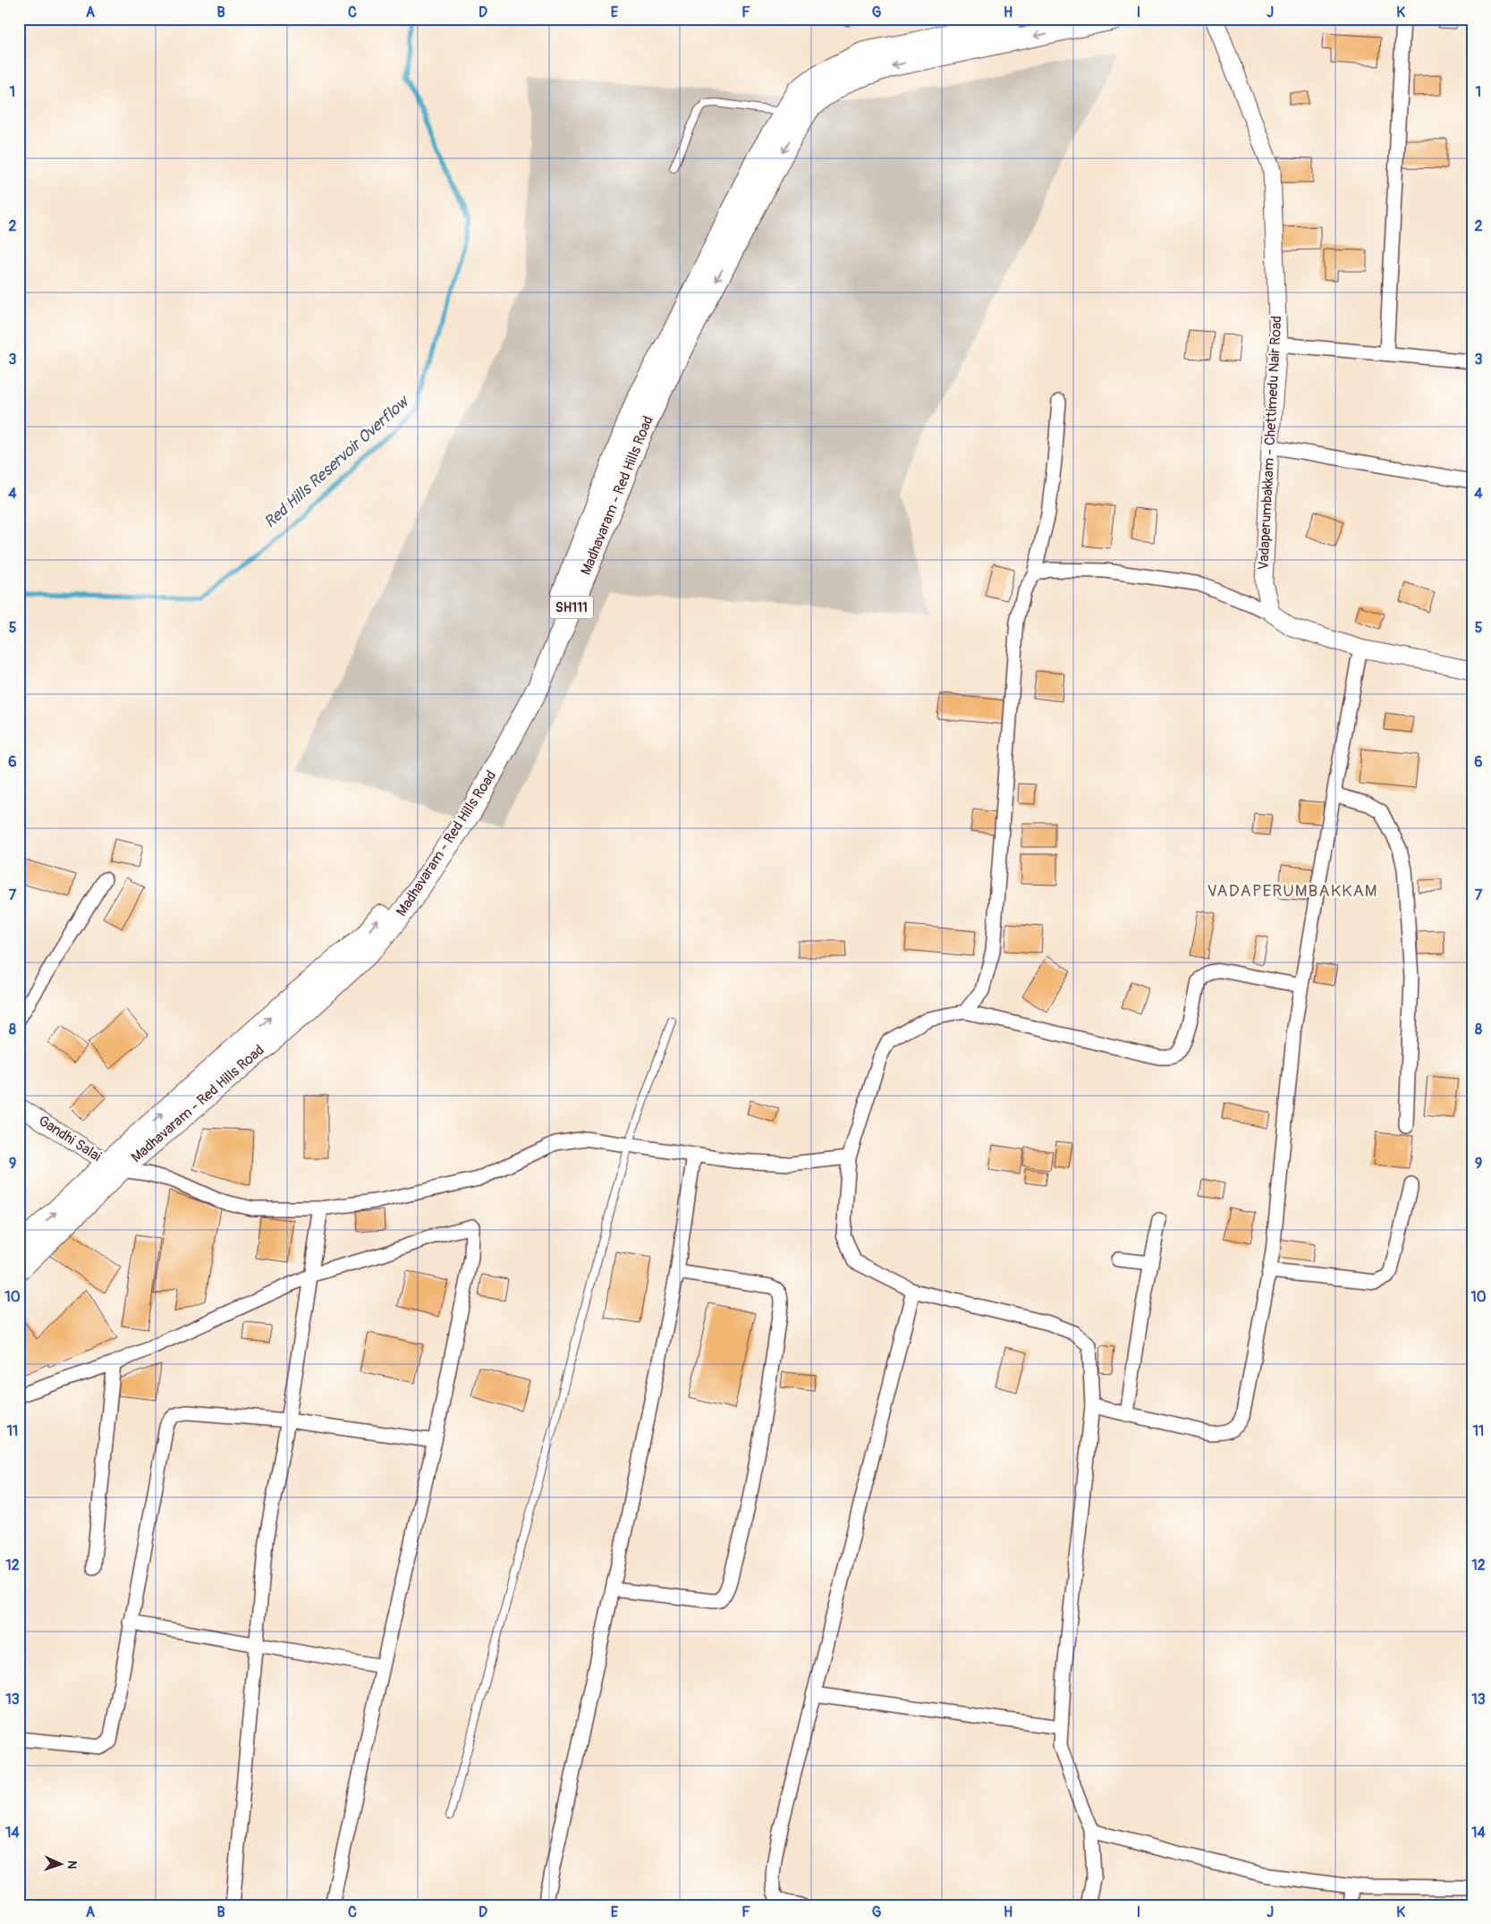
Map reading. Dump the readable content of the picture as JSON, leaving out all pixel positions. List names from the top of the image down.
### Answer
{
  "streets": {
    "main road": ["Madhavaram - Red Hills Road", "SH111"],
    "street": ["Vadaperumbakkam - Chettimedu Nair Road", "Gandhi Salai"]
  },
  "crossings": [
    ["Madhavaram - Red Hills Road", "Gandhi Salai"]
  ],
  "districts": ["VADAPERUMBAKKAM"],
  "water": ["Red Hills Reservoir Overflow"],
  "north": "right",
  "grid": {
    "columns": [
      "A",
      "B",
      "C",
      "D",
      "E",
      "F",
      "G",
      "H",
      "I",
      "J",
      "K"
    ],
    "rows": [
      "1",
      "2",
      "3",
      "4",
      "5",
      "6",
      "7",
      "8",
      "9",
      "10",
      "11",
      "12",
      "13",
      "14"
    ]
  }
}
